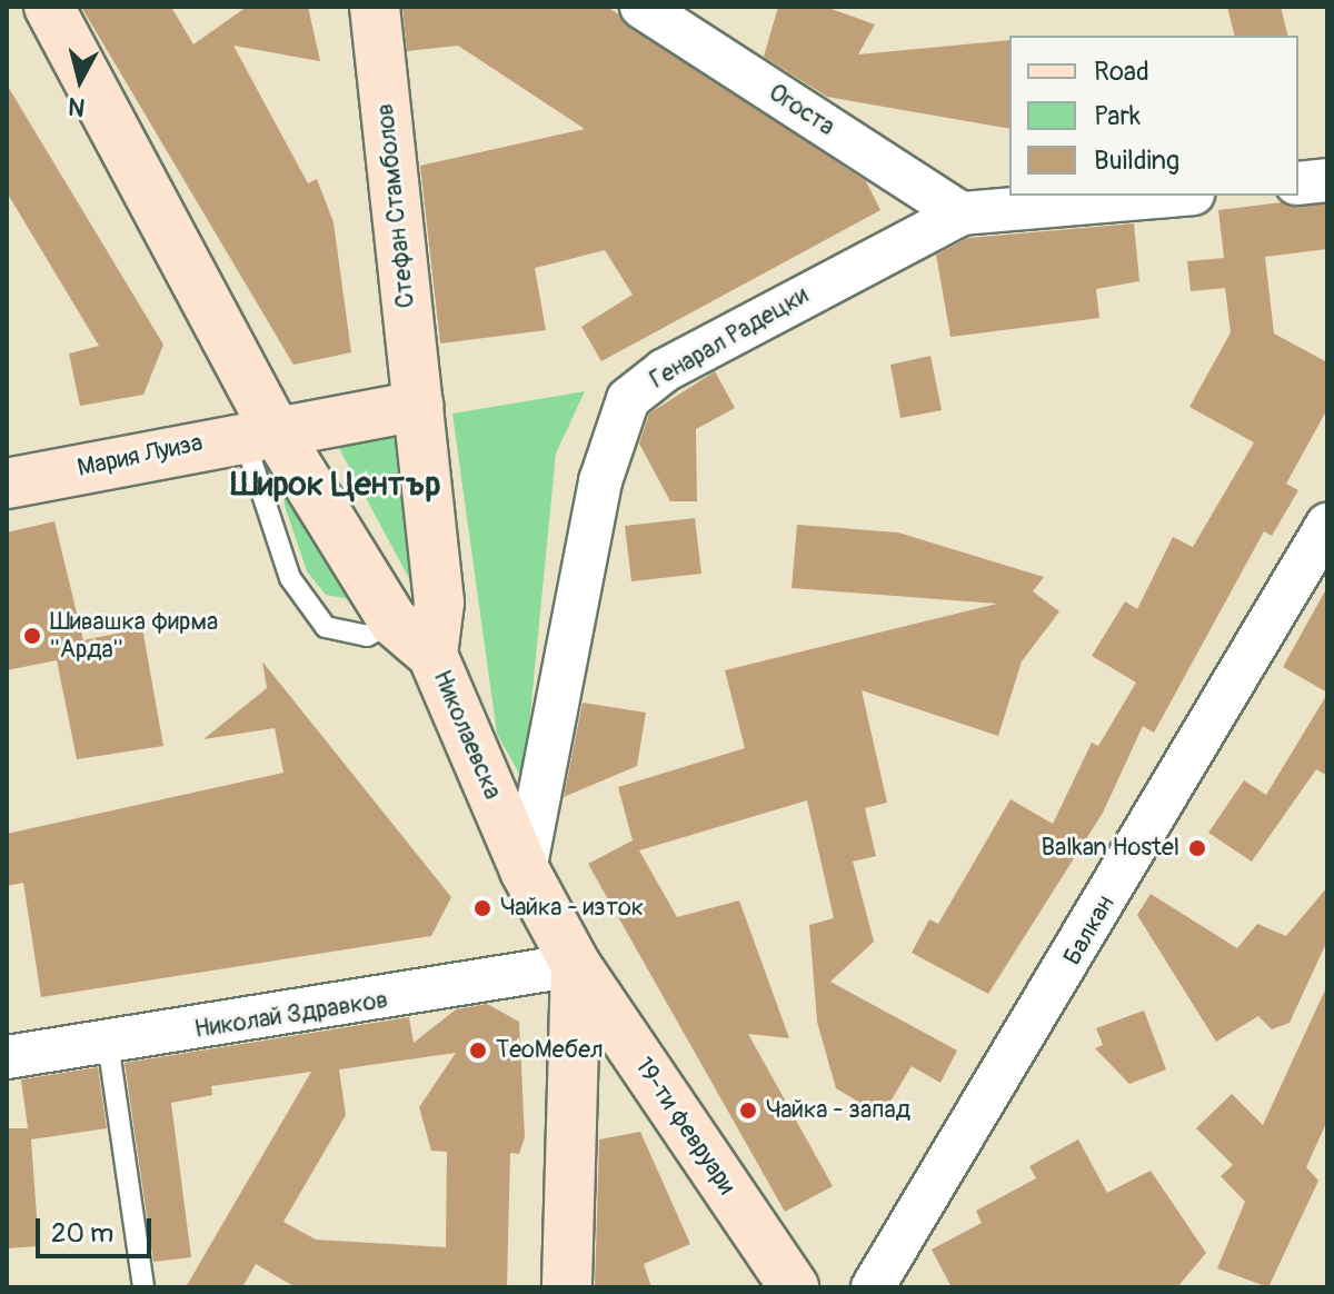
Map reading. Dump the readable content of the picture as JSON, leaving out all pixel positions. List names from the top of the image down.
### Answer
{
  "streets": {
    "main road": [
      "Стефан Стамболов",
      "Мария Луиза",
      "Николаевска",
      "19-ти февруари"
    ],
    "street": [
      "Огоста",
      "Генарал Радецки",
      "Балкан",
      "Николай Здравков"
    ]
  },
  "crossings": [
    ["Огоста", "Генарал Радецки"],
    ["Стефан Стамболов", "Николаевска"],
    ["Генарал Радецки", "Николаевска"],
    ["Мария Луиза", "Николаевска"],
    ["Николаевска", "Николай Здравков"],
    ["Николаевска", "19-ти февруари"],
    ["Николай Здравков", "19-ти февруари"]
  ],
  "districts": ["Широк Център"],
  "places": [
    "Шивашка фирма ''Арда''",
    "Balkan Hostel",
    "Чайка - изток",
    "ТеоМебел",
    "Чайка - запад"
  ],
  "legend": ["Road", "Park", "Building"],
  "scale_bar": "20 m",
  "north": "bottom"
}
